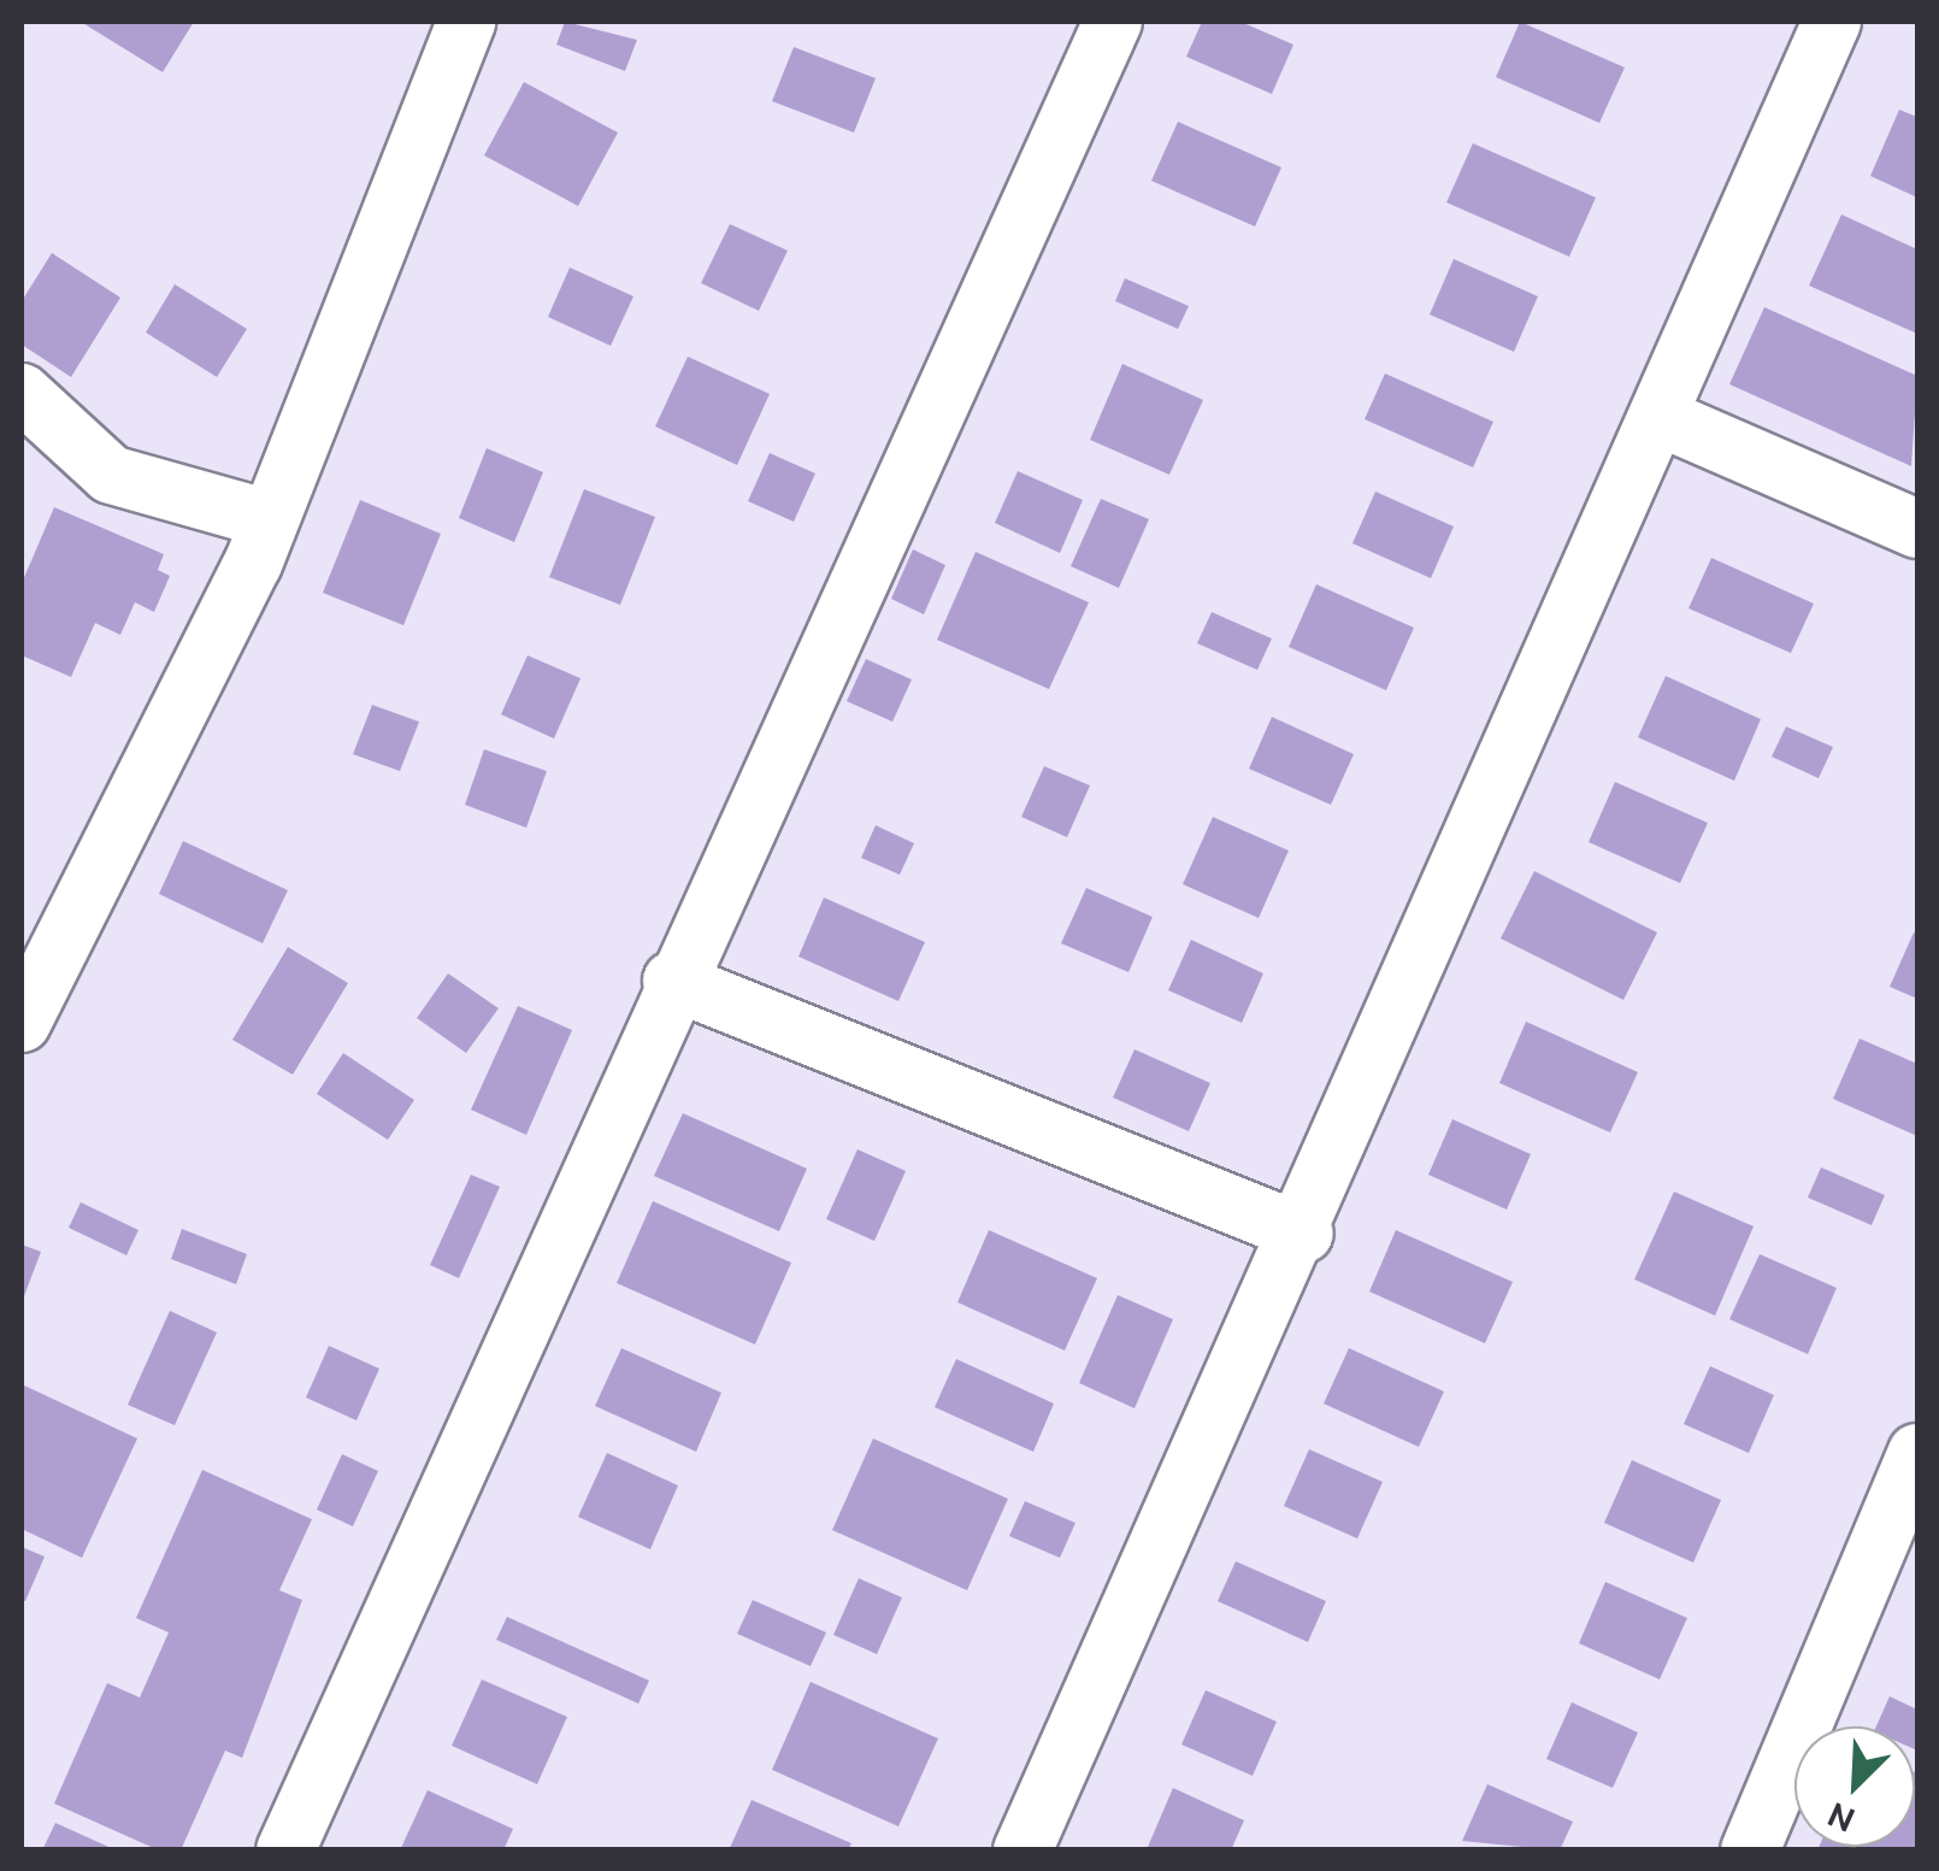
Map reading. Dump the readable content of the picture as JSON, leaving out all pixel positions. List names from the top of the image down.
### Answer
{
  "north": "bottom left"
}
